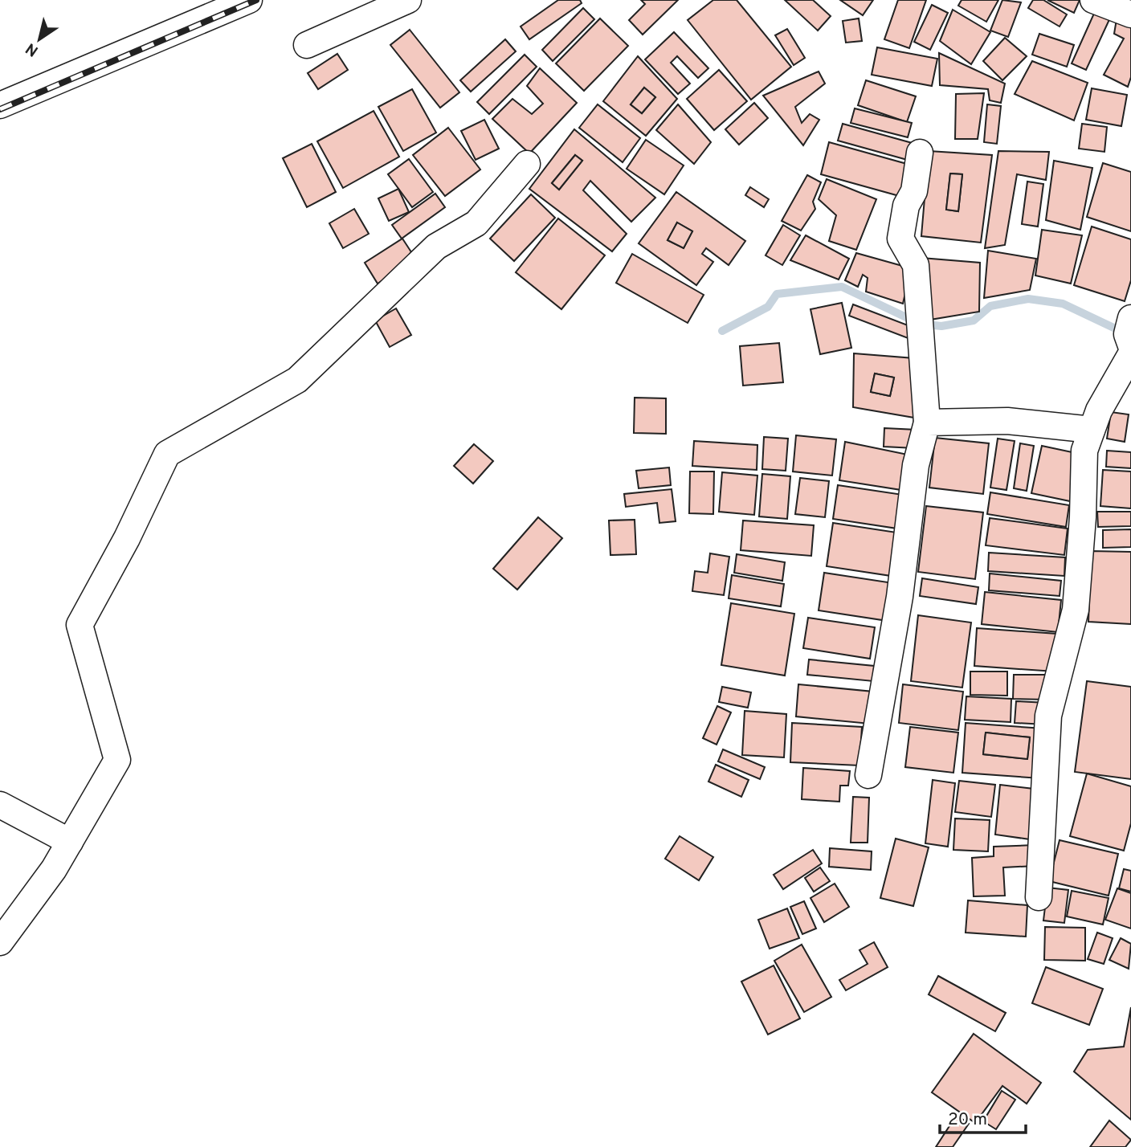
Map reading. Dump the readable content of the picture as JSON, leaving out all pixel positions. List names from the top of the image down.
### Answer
{
  "scale_bar": "20 m",
  "north": "bottom left"
}
